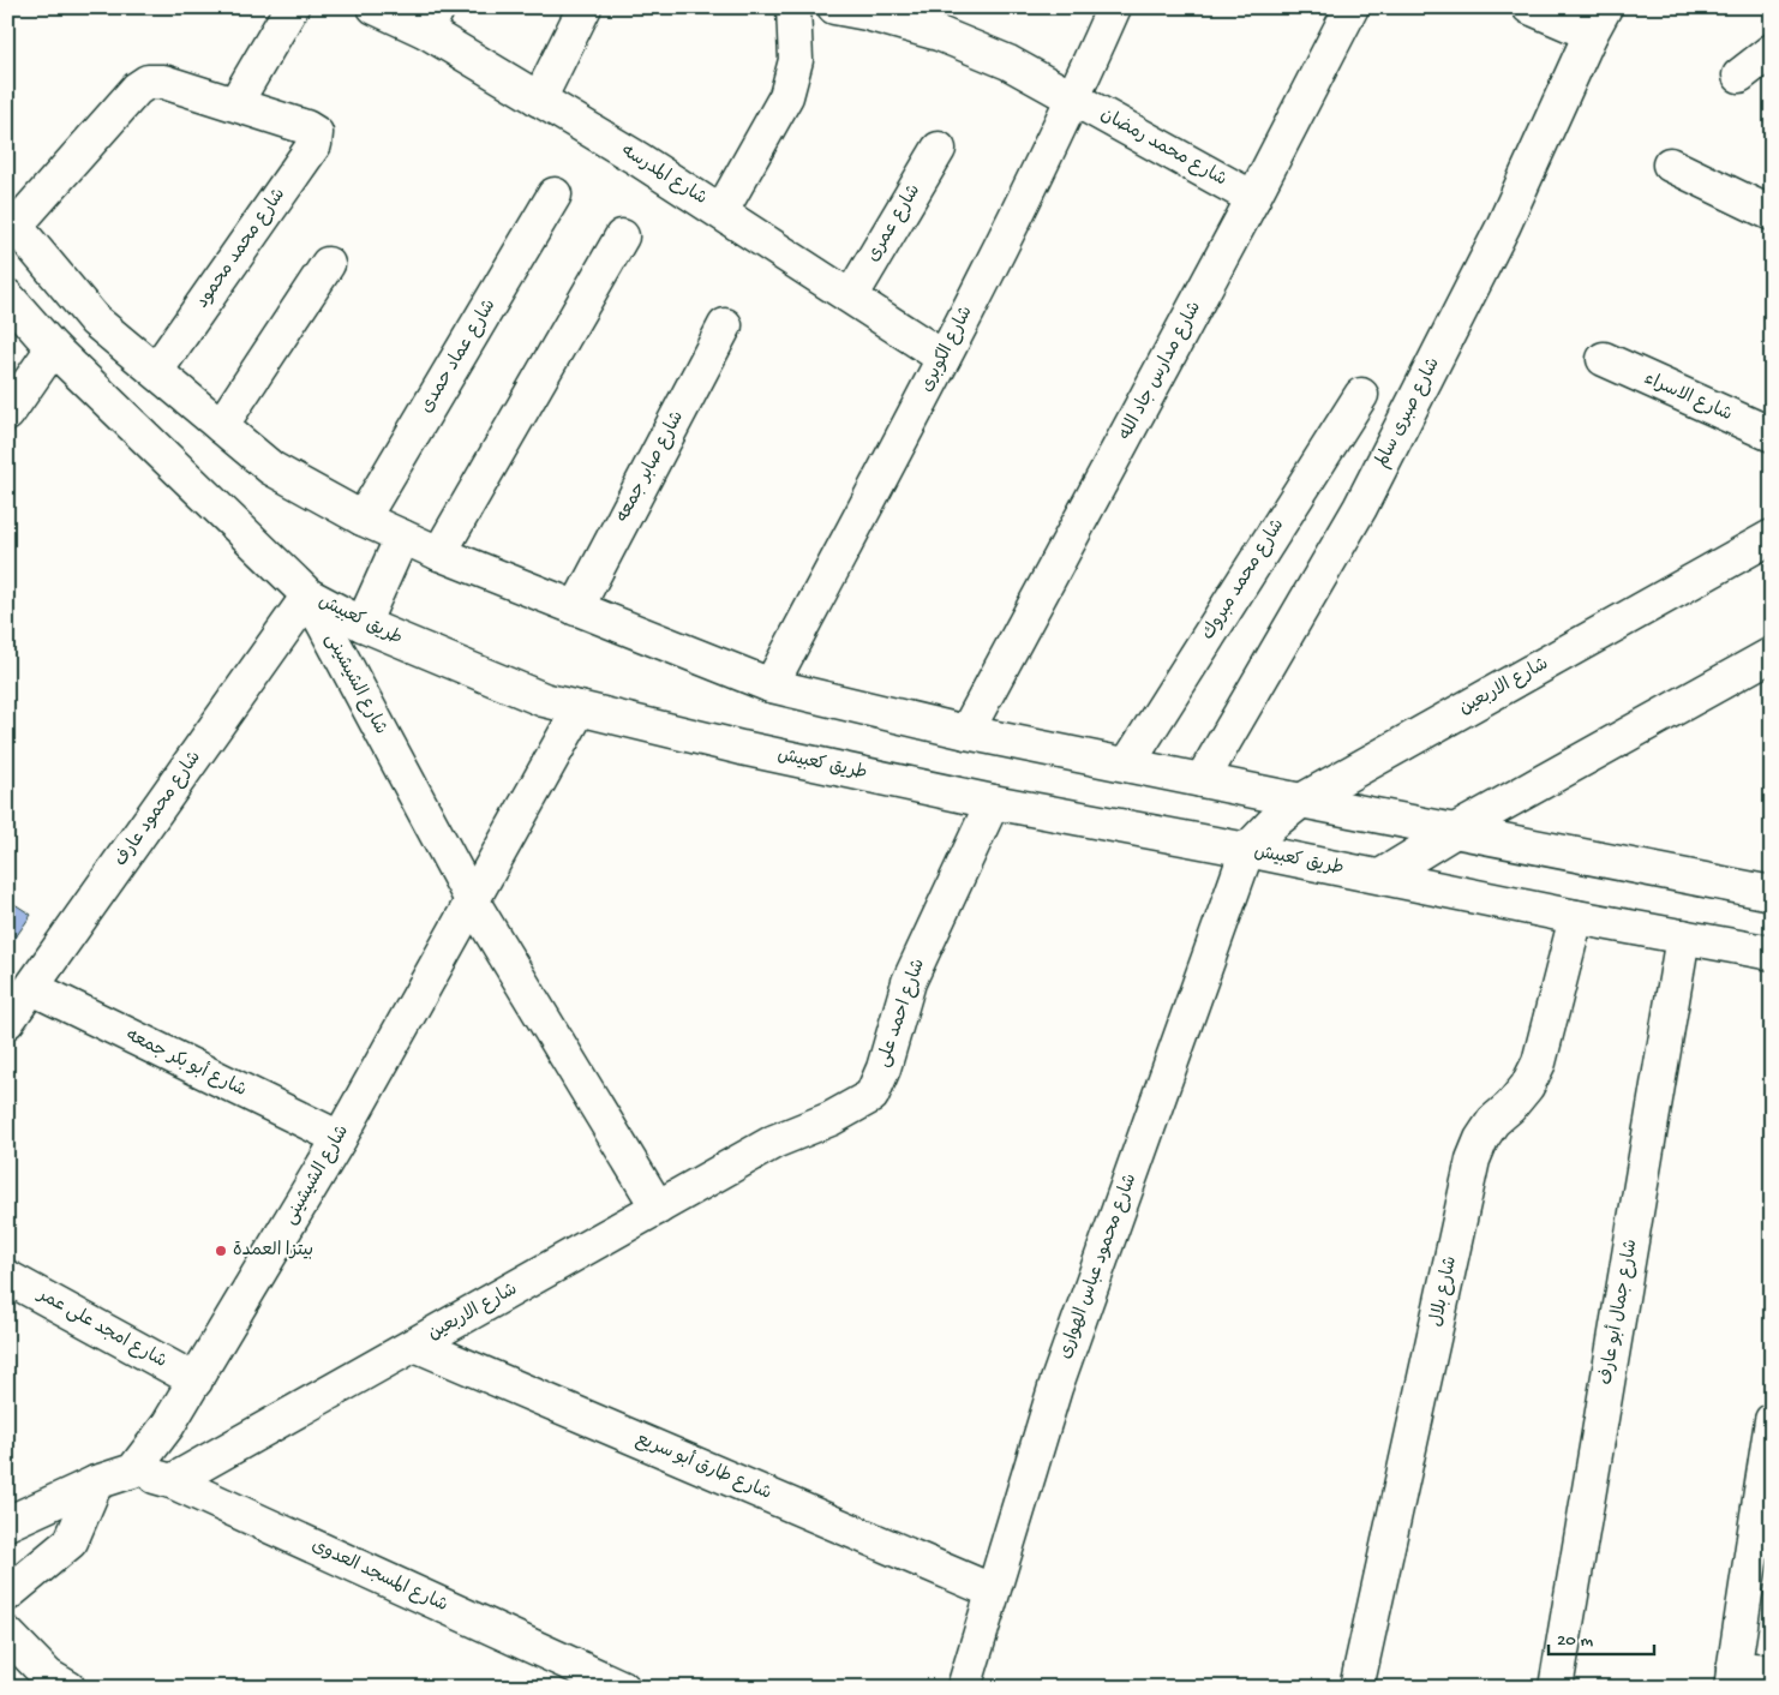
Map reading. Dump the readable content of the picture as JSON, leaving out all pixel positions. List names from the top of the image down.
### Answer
{
  "streets": {
    "street": [
      "شارع محمد رمضان",
      "شارع المدرسه",
      "شارع عمرى",
      "شارع محمد محمود",
      "شارع الكوبرى",
      "شارع عماد حمدى",
      "شارع مدارس جاد الله",
      "شارع الاسراء",
      "شارع صبرى سالم",
      "شارع صابر جمعه",
      "شارع محمد مبروك",
      "طريق كعبيش",
      "شارع الشيشينى",
      "شارع الاربعين",
      "شارع محمود عارف",
      "شارع احمد على",
      "شارع أبو بكر جمعه",
      "شارع محمود عباس الهوارى",
      "شارع بلال",
      "شارع جمال أبو عارف",
      "شارع امجد على عمر",
      "شارع طارق أبو سريع",
      "شارع المسجد العدوى"
    ]
  },
  "crossings": [
    ["شارع محمد رمضان", "شارع الكوبرى"],
    ["شارع محمد رمضان", "شارع مدارس جاد الله"],
    ["شارع المدرسه", "شارع عمرى"],
    ["شارع المدرسه", "شارع الكوبرى"],
    ["طريق كعبيش", "شارع الشيشينى"],
    ["طريق كعبيش", "شارع الاربعين"],
    ["طريق كعبيش", "شارع محمود عارف"],
    ["طريق كعبيش", "شارع احمد على"],
    ["طريق كعبيش", "شارع محمود عباس الهوارى"],
    ["طريق كعبيش", "شارع بلال"],
    ["طريق كعبيش", "شارع جمال أبو عارف"],
    ["شارع الشيشينى", "شارع الاربعين"],
    ["شارع الشيشينى", "شارع محمود عارف"],
    ["شارع الشيشينى", "شارع أبو بكر جمعه"],
    ["شارع الشيشينى", "شارع امجد على عمر"],
    ["شارع الشيشينى", "شارع المسجد العدوى"],
    ["شارع الاربعين", "شارع احمد على"],
    ["شارع الاربعين", "شارع محمود عباس الهوارى"],
    ["شارع الاربعين", "شارع طارق أبو سريع"],
    ["شارع الاربعين", "شارع المسجد العدوى"],
    ["شارع محمود عارف", "شارع أبو بكر جمعه"],
    ["شارع محمود عباس الهوارى", "شارع طارق أبو سريع"]
  ],
  "places": ["بيتزا العمدة"],
  "scale_bar": "20 m"
}
